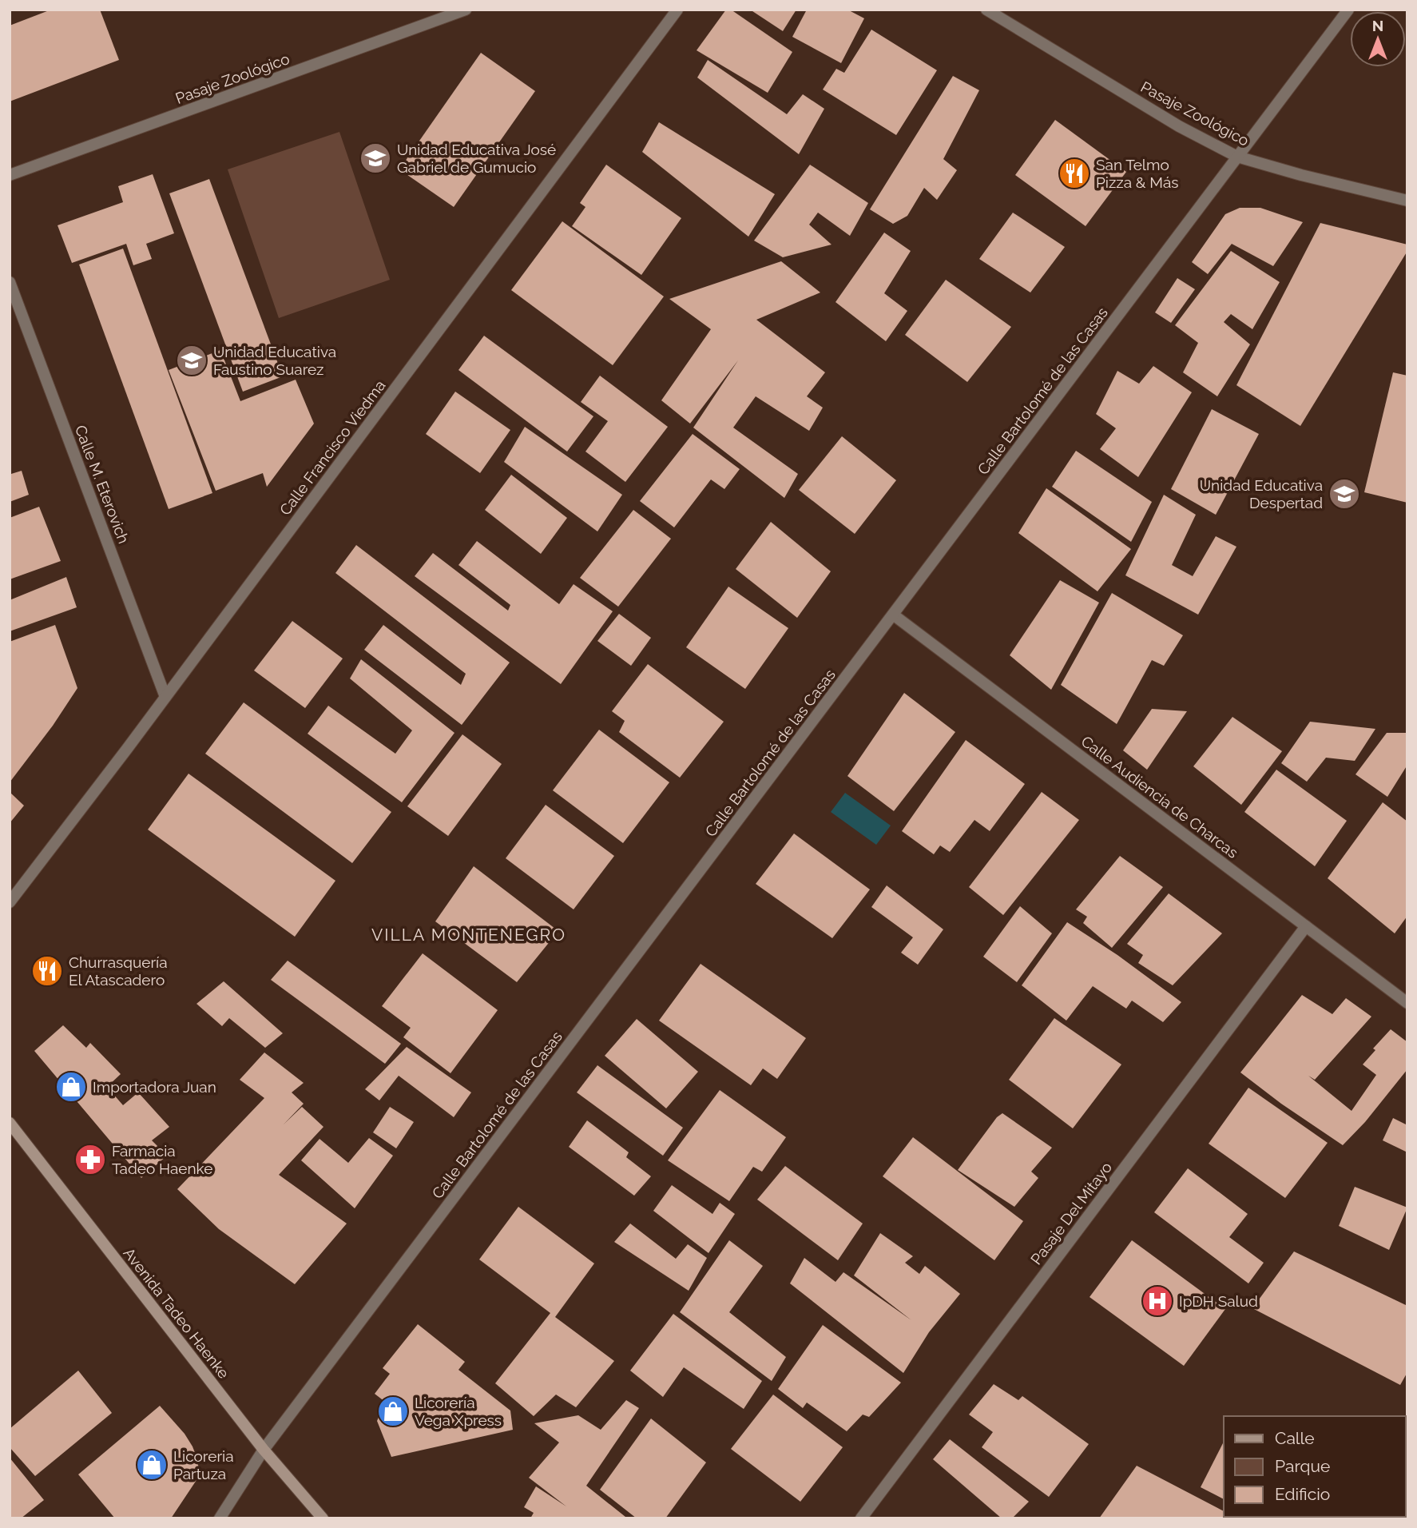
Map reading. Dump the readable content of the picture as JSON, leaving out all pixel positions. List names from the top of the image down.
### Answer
{
  "streets": {
    "main road": ["Avenida Tadeo Haenke"],
    "street": [
      "Pasaje Zoológico",
      "Calle Bartolomé de las Casas",
      "Calle Francisco Viedma",
      "Calle M. Eterovich",
      "Calle Audiencia de Charcas",
      "Pasaje Del Mitayo"
    ]
  },
  "crossings": [
    ["Pasaje Zoológico", "Calle Bartolomé de las Casas"],
    ["Calle Bartolomé de las Casas", "Calle Audiencia de Charcas"],
    ["Calle Bartolomé de las Casas", "Avenida Tadeo Haenke"],
    ["Calle Francisco Viedma", "Calle M. Eterovich"],
    ["Calle Audiencia de Charcas", "Pasaje Del Mitayo"]
  ],
  "districts": ["VILLA MONTENEGRO"],
  "places": {
    "school or university": ["Unidad Educativa José Gabriel de Gumucio", "Unidad Educativa Faustino Suarez", "Unidad Educativa Despertad"],
    "restaurant": ["San Telmo Pizza & Más", "Churrasquería El Atascadero"],
    "shop": ["Importadora Juan", "Licorería Vega Xpress", "Licoreria Partuza"],
    "pharmacy": ["Farmacia Tadeo Haenke"],
    "hospital": ["IpDH Salud"]
  },
  "legend": ["Calle", "Parque", "Edificio"],
  "north": "top"
}
